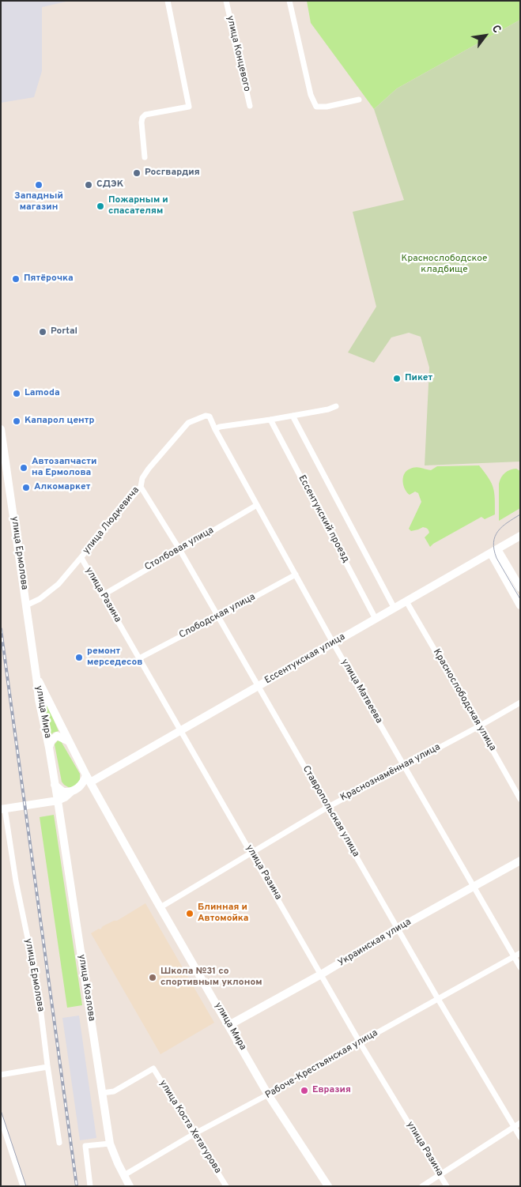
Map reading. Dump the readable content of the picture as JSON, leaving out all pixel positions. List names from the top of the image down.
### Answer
{
  "streets": {
    "street": [
      "улица Концевого",
      "Ессентукский проезд",
      "улица Людкевича",
      "Столбовая улица",
      "улица Ермолова",
      "улица Разина",
      "Слободская улица",
      "Ессентукская улица",
      "улица Матвеева",
      "Краснослободская улица",
      "улица Мира",
      "Краснознамённая улица",
      "Ставропольская улица",
      "Украинская улица",
      "улица Козлова",
      "Рабоче-Крестьянская улица",
      "улица Коста Хетагурова"
    ]
  },
  "crossings": [
    ["Ессентукский проезд", "Ессентукская улица"],
    ["улица Людкевича", "улица Ермолова"],
    ["улица Людкевича", "улица Разина"],
    ["улица Людкевича", "улица Матвеева"],
    ["улица Людкевича", "Ставропольская улица"],
    ["Столбовая улица", "улица Разина"],
    ["Столбовая улица", "улица Матвеева"],
    ["Столбовая улица", "Ставропольская улица"],
    ["улица Ермолова", "улица Мира"],
    ["улица Разина", "Слободская улица"],
    ["улица Разина", "Ессентукская улица"],
    ["улица Разина", "Краснознамённая улица"],
    ["улица Разина", "Украинская улица"],
    ["улица Разина", "Рабоче-Крестьянская улица"],
    ["Слободская улица", "улица Матвеева"],
    ["Слободская улица", "Ставропольская улица"],
    ["Ессентукская улица", "улица Матвеева"],
    ["Ессентукская улица", "Краснослободская улица"],
    ["Ессентукская улица", "улица Мира"],
    ["Ессентукская улица", "Ставропольская улица"],
    ["улица Матвеева", "Краснознамённая улица"],
    ["улица Матвеева", "Украинская улица"],
    ["улица Матвеева", "Рабоче-Крестьянская улица"],
    ["Краснослободская улица", "Краснознамённая улица"],
    ["улица Мира", "Краснознамённая улица"],
    ["улица Мира", "Украинская улица"],
    ["улица Мира", "улица Козлова"],
    ["улица Мира", "Рабоче-Крестьянская улица"],
    ["Краснознамённая улица", "Ставропольская улица"],
    ["Ставропольская улица", "Украинская улица"],
    ["Ставропольская улица", "Рабоче-Крестьянская улица"],
    ["улица Козлова", "Рабоче-Крестьянская улица"],
    ["улица Козлова", "улица Коста Хетагурова"],
    ["Рабоче-Крестьянская улица", "улица Коста Хетагурова"]
  ],
  "parks": ["Краснослободское кладбище"],
  "places": [
    "Росгвардия",
    "Западный магазин",
    "СДЭК",
    "Пожарным и спасателям",
    "Пятёрочка",
    "Portal",
    "Пикет",
    "Lamoda",
    "Капарол центр",
    "Автозапчасти на Ермолова",
    "Алкомаркет",
    "ремонт мерседесов",
    "Блинная и Автомойка",
    "Школа №31 со спортивным уклоном",
    "Евразия"
  ],
  "north": "top right"
}
